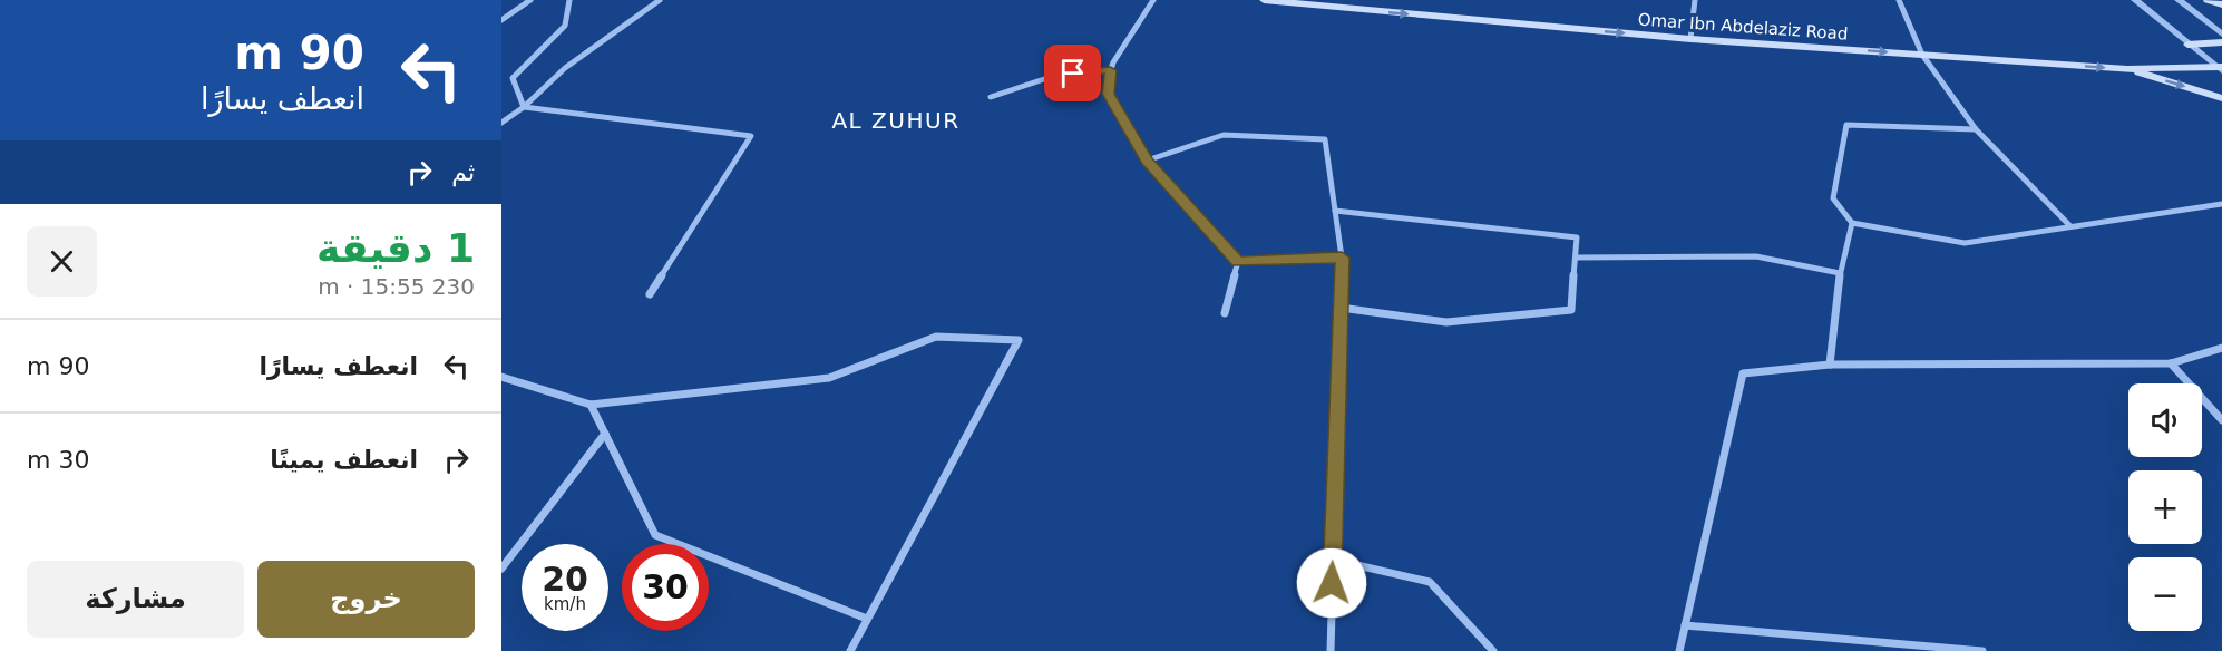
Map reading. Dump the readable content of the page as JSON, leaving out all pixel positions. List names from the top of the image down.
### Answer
{
  "streets": {
    "main road": ["Omar Ibn Abdelaziz Road"]
  },
  "one_way": ["Omar Ibn Abdelaziz Road"],
  "districts": ["AL ZUHUR"],
  "page": {
    "turn": ["90 m", "انعطف يسارًا"],
    "then": "ثم",
    "heading": ["1 دقيقة", "230 m · 15:55"],
    "list": [
      {
        "name": "انعطف يسارًا",
        "value": "90 m"
      },
      {
        "name": "انعطف يمينًا",
        "value": "30 m"
      }
    ],
    "map_buttons": ["+", "−"],
    "speed": "20 km/h",
    "limit": "30",
    "buttons": ["خروج", "مشاركة"]
  }
}
